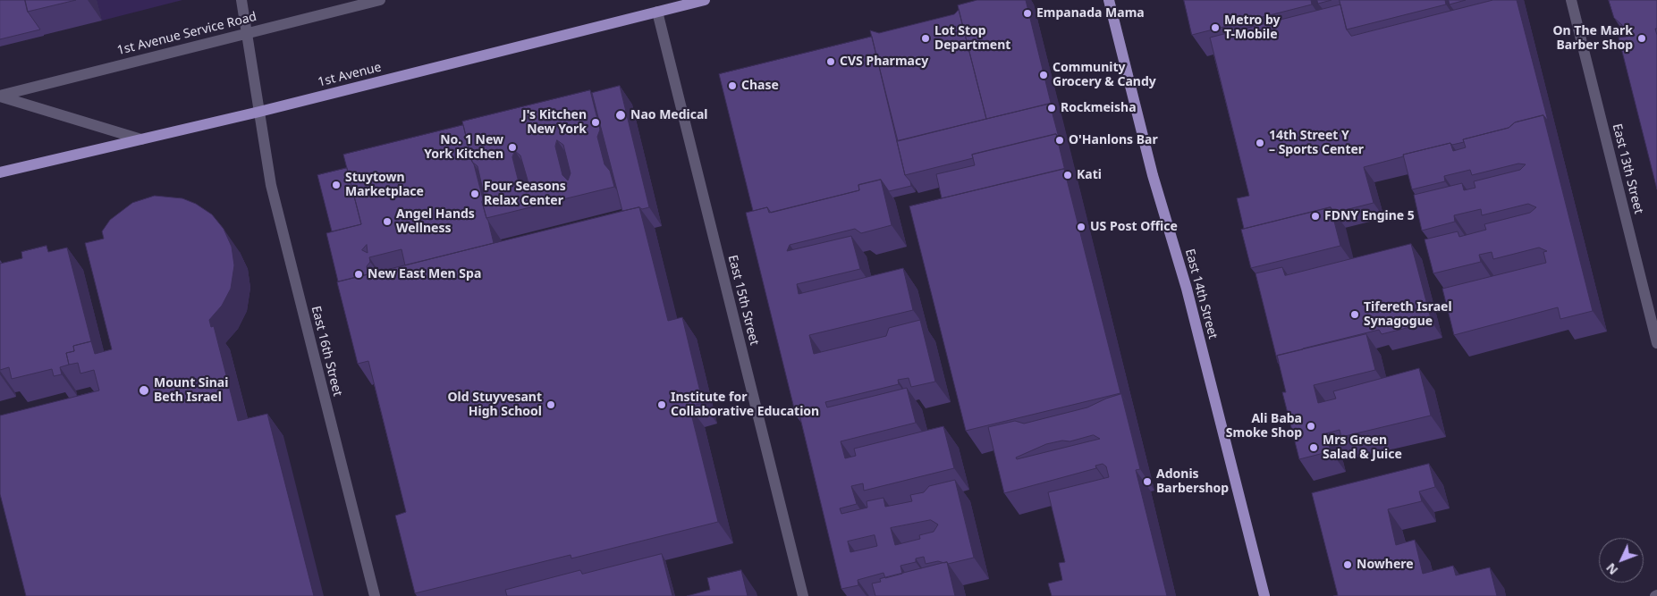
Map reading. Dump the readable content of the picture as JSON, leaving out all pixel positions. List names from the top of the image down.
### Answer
{
  "streets": {
    "main road": ["1st Avenue", "East 14th Street"],
    "street": [
      "1st Avenue Service Road",
      "East 13th Street",
      "East 15th Street",
      "East 16th Street"
    ]
  },
  "crossings": [
    ["1st Avenue Service Road", "East 16th Street"],
    ["1st Avenue", "East 15th Street"],
    ["1st Avenue", "East 16th Street"]
  ],
  "places": [
    "Empanada Mama",
    "Metro by T-Mobile",
    "Lot Stop Department",
    "On The Mark Barber Shop",
    "CVS Pharmacy",
    "Community Grocery & Candy",
    "Chase",
    "Rockmeisha",
    "Nao Medical",
    "J's Kitchen New York",
    "O'Hanlons Bar",
    "14th Street Y – Sports Center",
    "No. 1 New York Kitchen",
    "Kati",
    "Stuytown Marketplace",
    "Four Seasons Relax Center",
    "FDNY Engine 5",
    "Angel Hands Wellness",
    "US Post Office",
    "New East Men Spa",
    "Tifereth Israel Synagogue",
    "Mount Sinai Beth Israel",
    "Old Stuyvesant High School",
    "Institute for Collaborative Education",
    "Ali Baba Smoke Shop",
    "Mrs Green Salad & Juice",
    "Adonis Barbershop",
    "Nowhere"
  ],
  "north": "bottom left"
}
